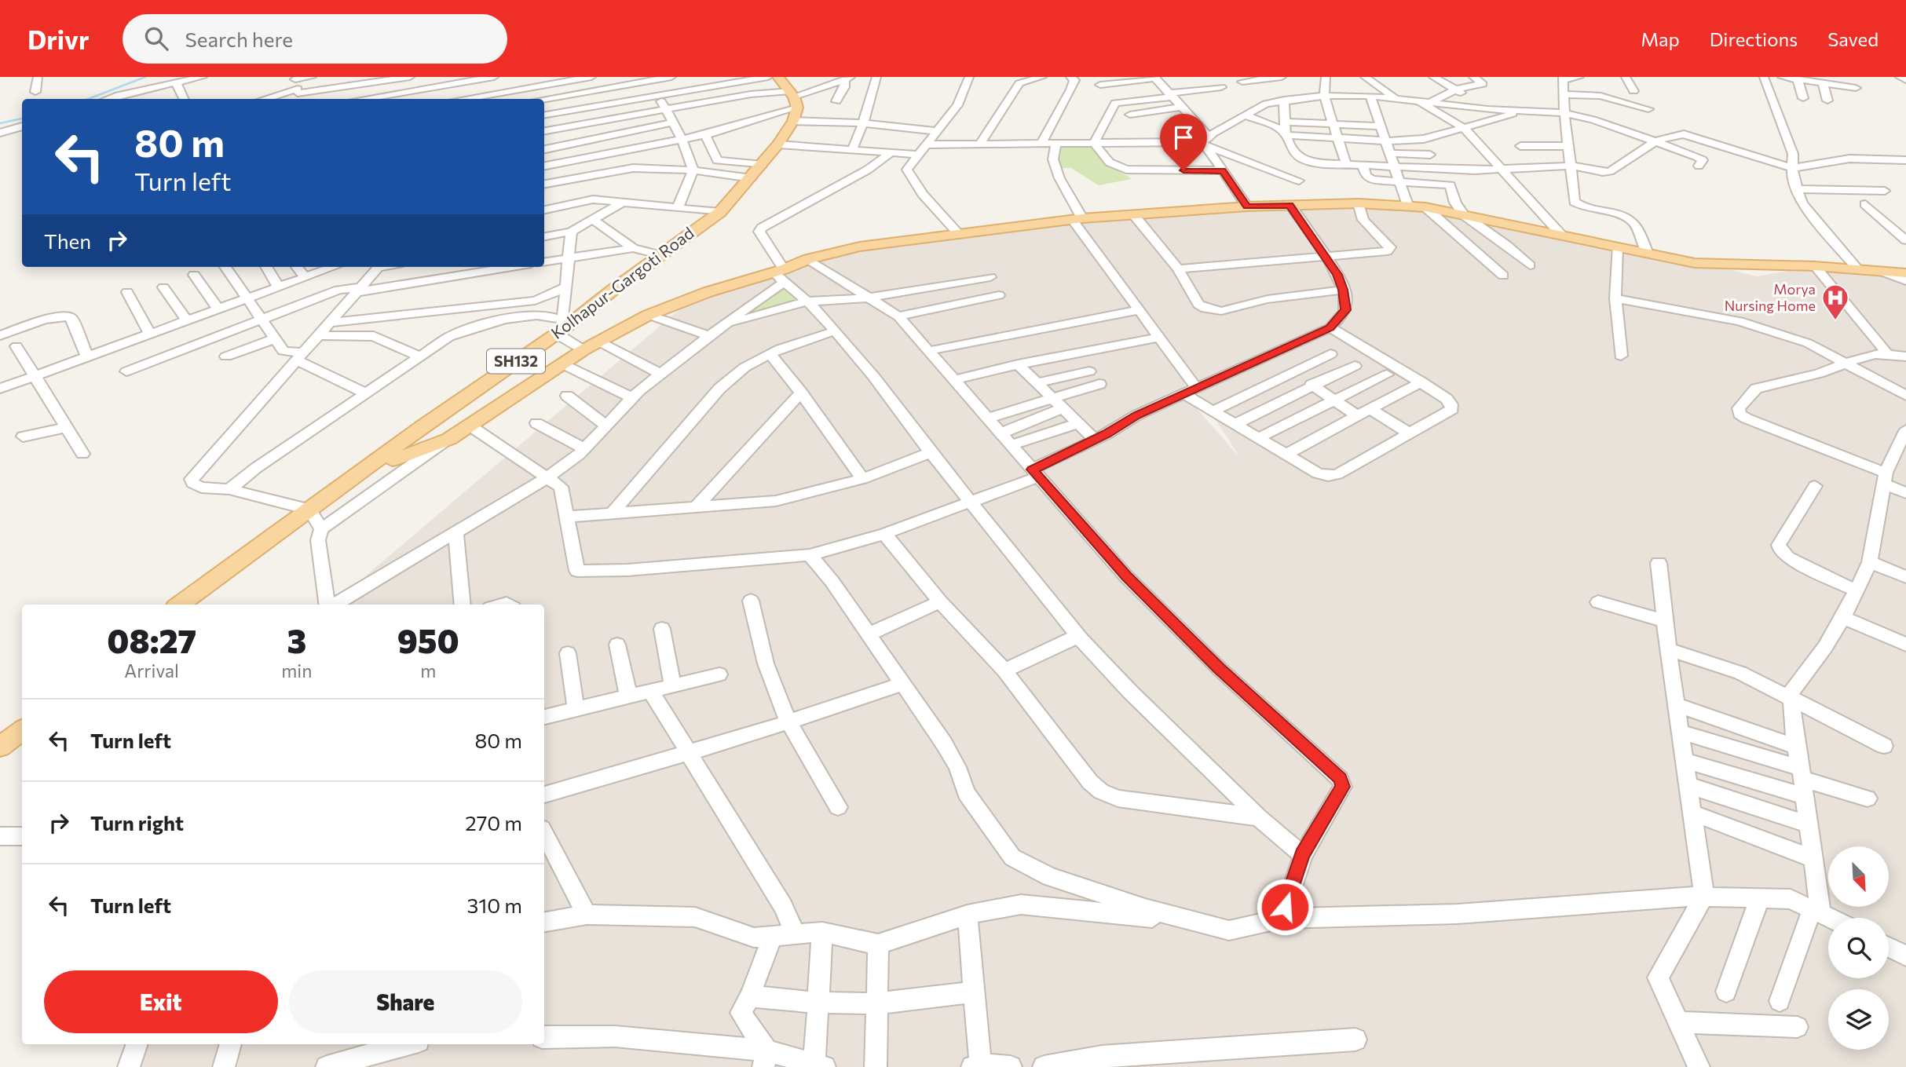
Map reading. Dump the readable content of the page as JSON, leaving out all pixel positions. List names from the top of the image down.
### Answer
{
  "streets": {
    "main road": ["Kolhapur-Gargoti Road", "SH132"]
  },
  "places": {
    "hospital": ["Morya Nursing Home"]
  },
  "north": "bottom right",
  "page": {
    "header": "Drivr",
    "search": "Search here",
    "nav": ["Map", "Directions", "Saved"],
    "turn": ["80 m", "Turn left"],
    "then": "Then",
    "eta": [
      "08:27",
      "Arrival",
      "3",
      "min",
      "950",
      "m"
    ],
    "list": [
      {
        "name": "Turn left",
        "value": "80 m"
      },
      {
        "name": "Turn right",
        "value": "270 m"
      },
      {
        "name": "Turn left",
        "value": "310 m"
      }
    ],
    "buttons": ["Exit", "Share"]
  }
}
